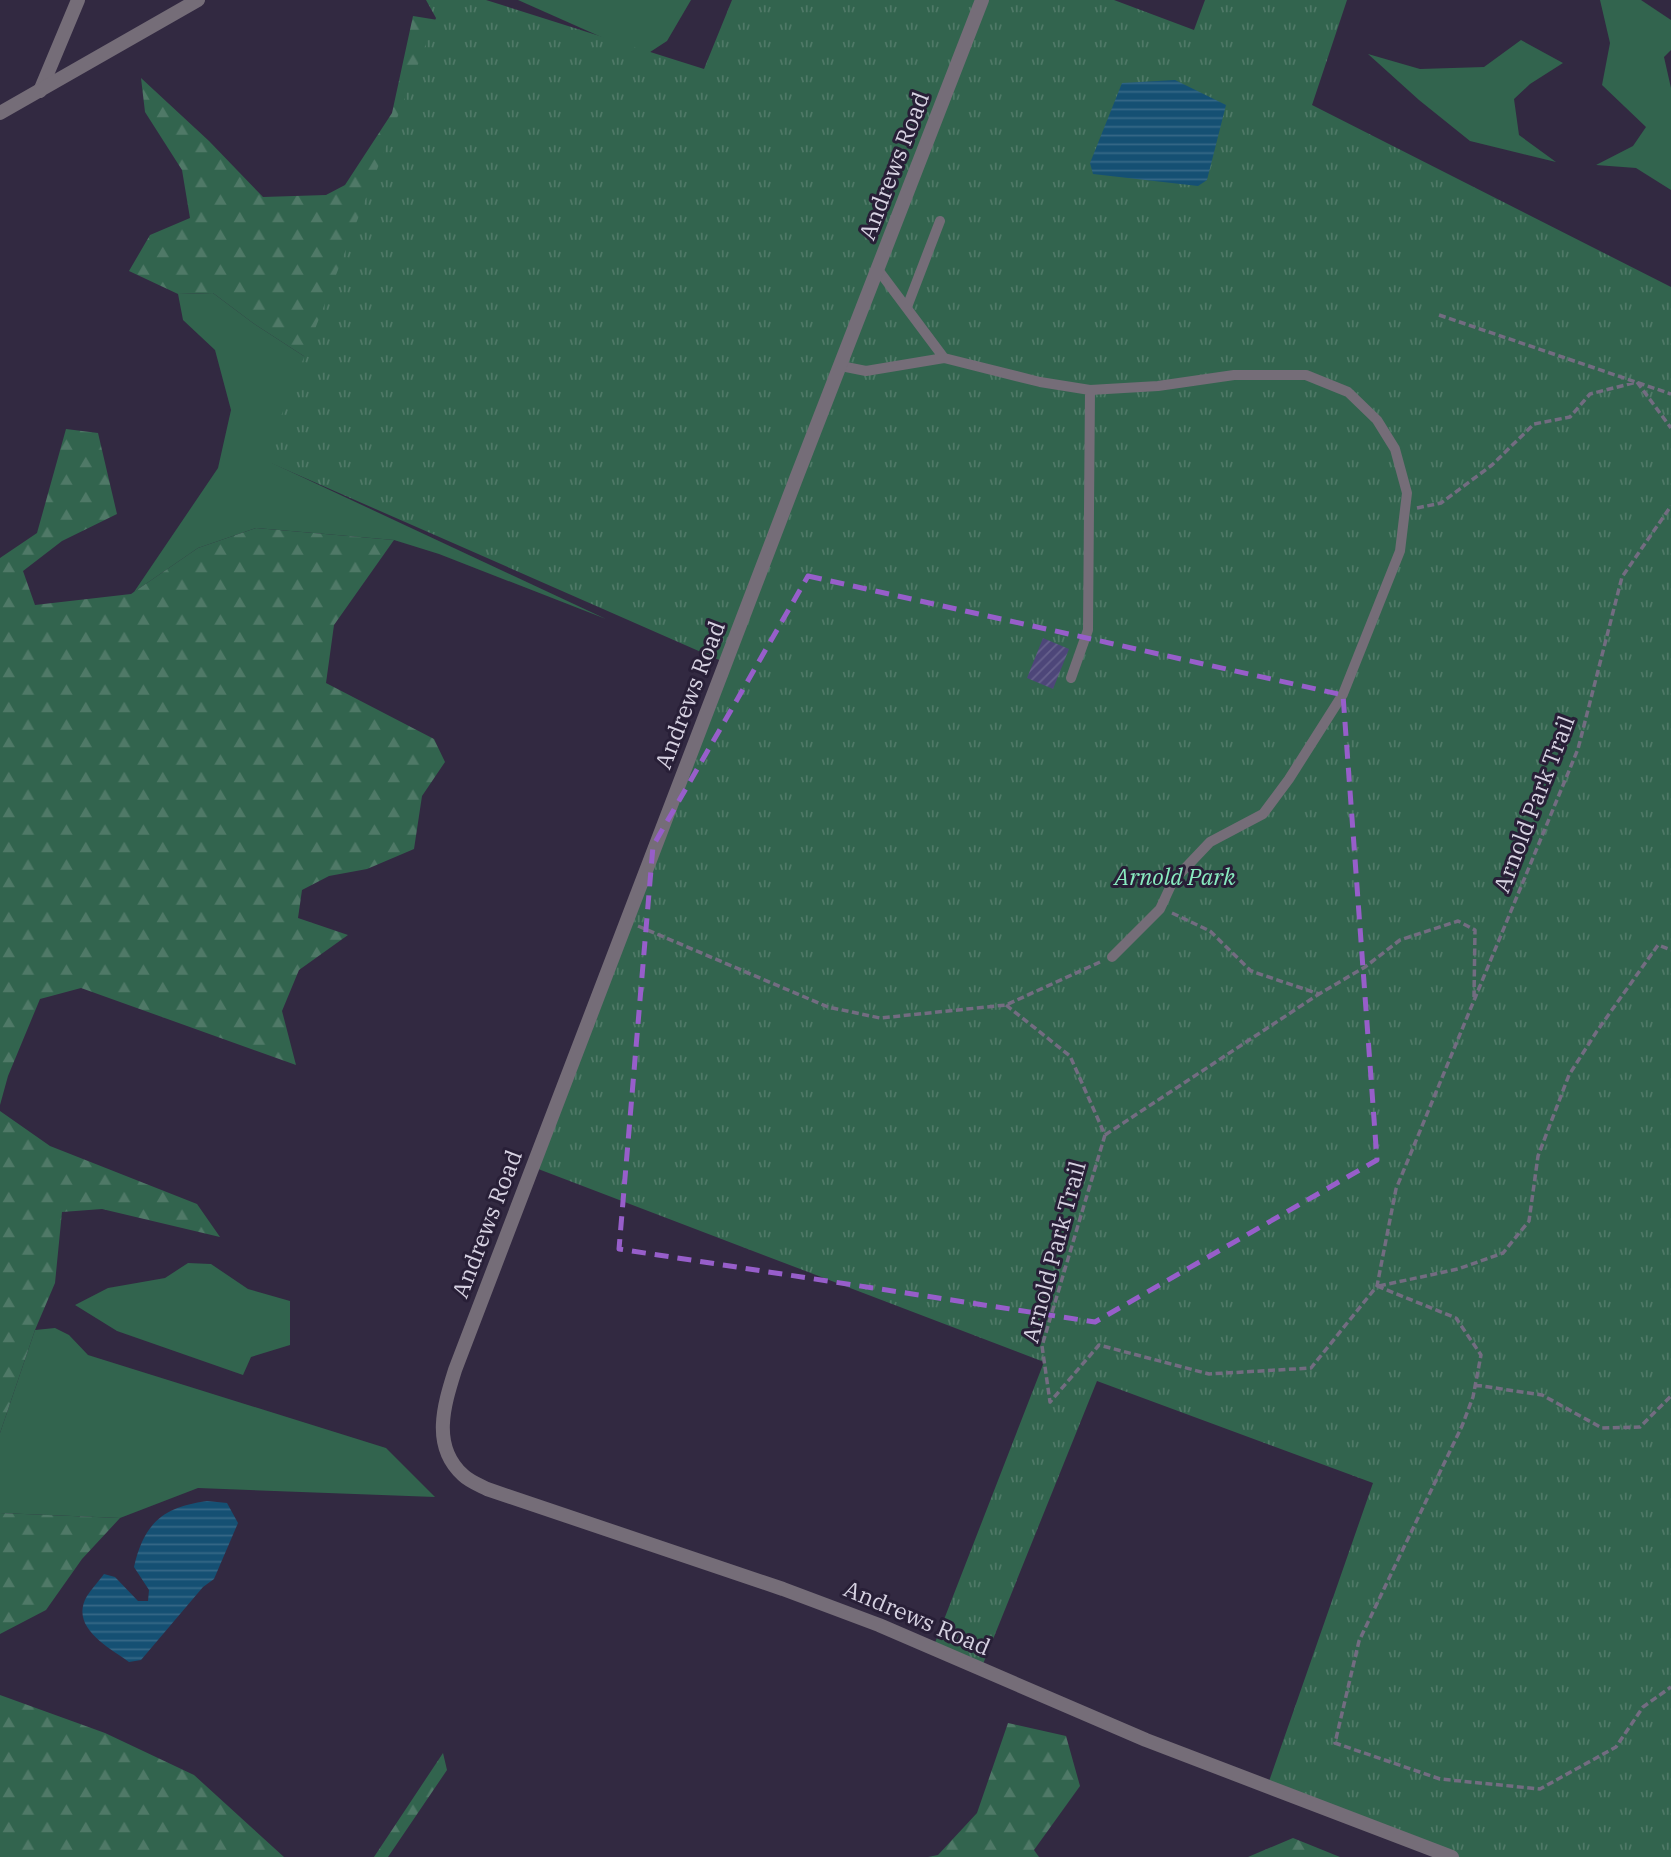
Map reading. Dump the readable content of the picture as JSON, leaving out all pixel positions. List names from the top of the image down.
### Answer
{
  "streets": {
    "street": ["Andrews Road"],
    "path": ["Arnold Park Trail"]
  },
  "parks": ["Arnold Park"]
}
